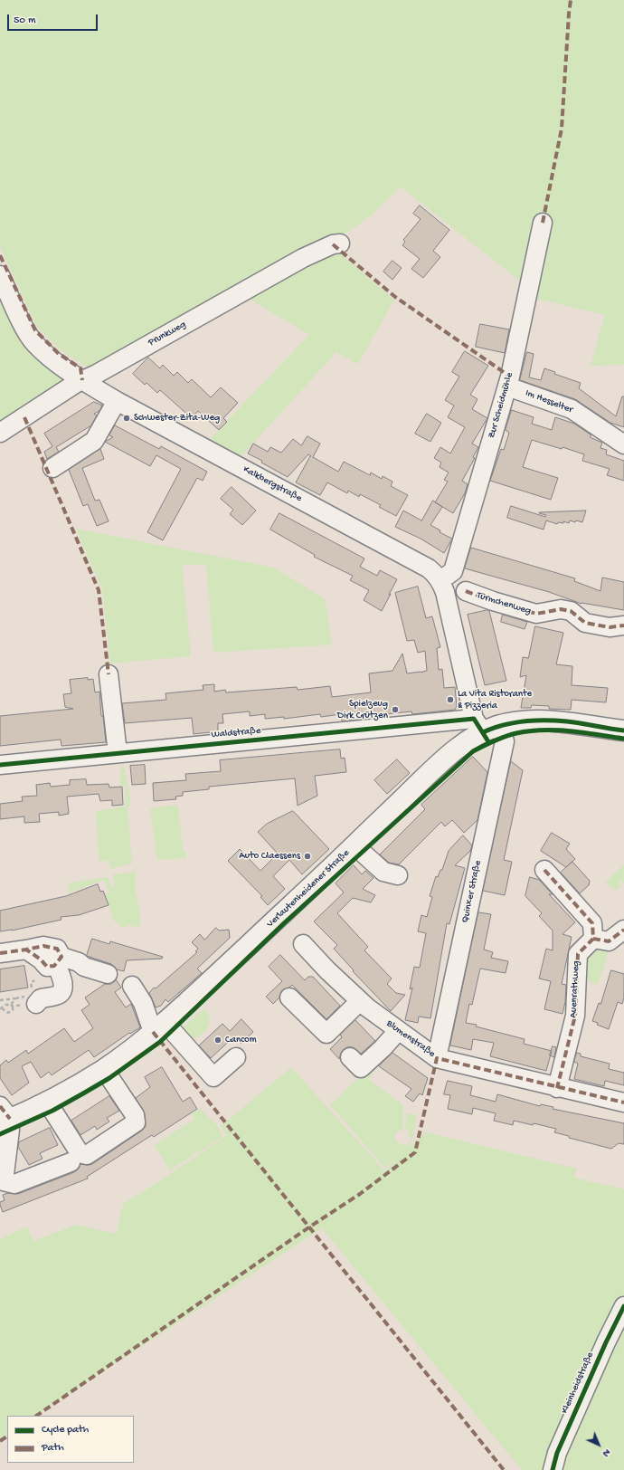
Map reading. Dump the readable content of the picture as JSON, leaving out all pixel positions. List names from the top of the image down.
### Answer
{
  "streets": {
    "main road": ["Verlautenheidener Straße"],
    "street": [
      "Prunkweg",
      "Im Hesselter",
      "Zur Scheidmühle",
      "Kalkbergstraße",
      "Türmchenweg",
      "Waldstraße",
      "Quinxer Straße",
      "Auenrathweg",
      "Blumenstraße",
      "Kleinheidstraße"
    ]
  },
  "crossings": [
    ["Prunkweg", "Kalkbergstraße"],
    ["Im Hesselter", "Zur Scheidmühle"],
    ["Zur Scheidmühle", "Kalkbergstraße"],
    ["Kalkbergstraße", "Waldstraße"],
    ["Kalkbergstraße", "Verlautenheidener Straße"],
    ["Kalkbergstraße", "Quinxer Straße"],
    ["Waldstraße", "Verlautenheidener Straße"],
    ["Waldstraße", "Quinxer Straße"],
    ["Verlautenheidener Straße", "Quinxer Straße"],
    ["Quinxer Straße", "Blumenstraße"],
    ["Auenrathweg", "Blumenstraße"]
  ],
  "places": [
    "Schwester-Zita-Weg",
    "La Vita Ristorante & Pizzeria",
    "Spielzeug Dirk Crützen",
    "Auto Claessens",
    "Cancom"
  ],
  "legend": ["Cycle path", "Path"],
  "scale_bar": "50 m",
  "north": "bottom right"
}
